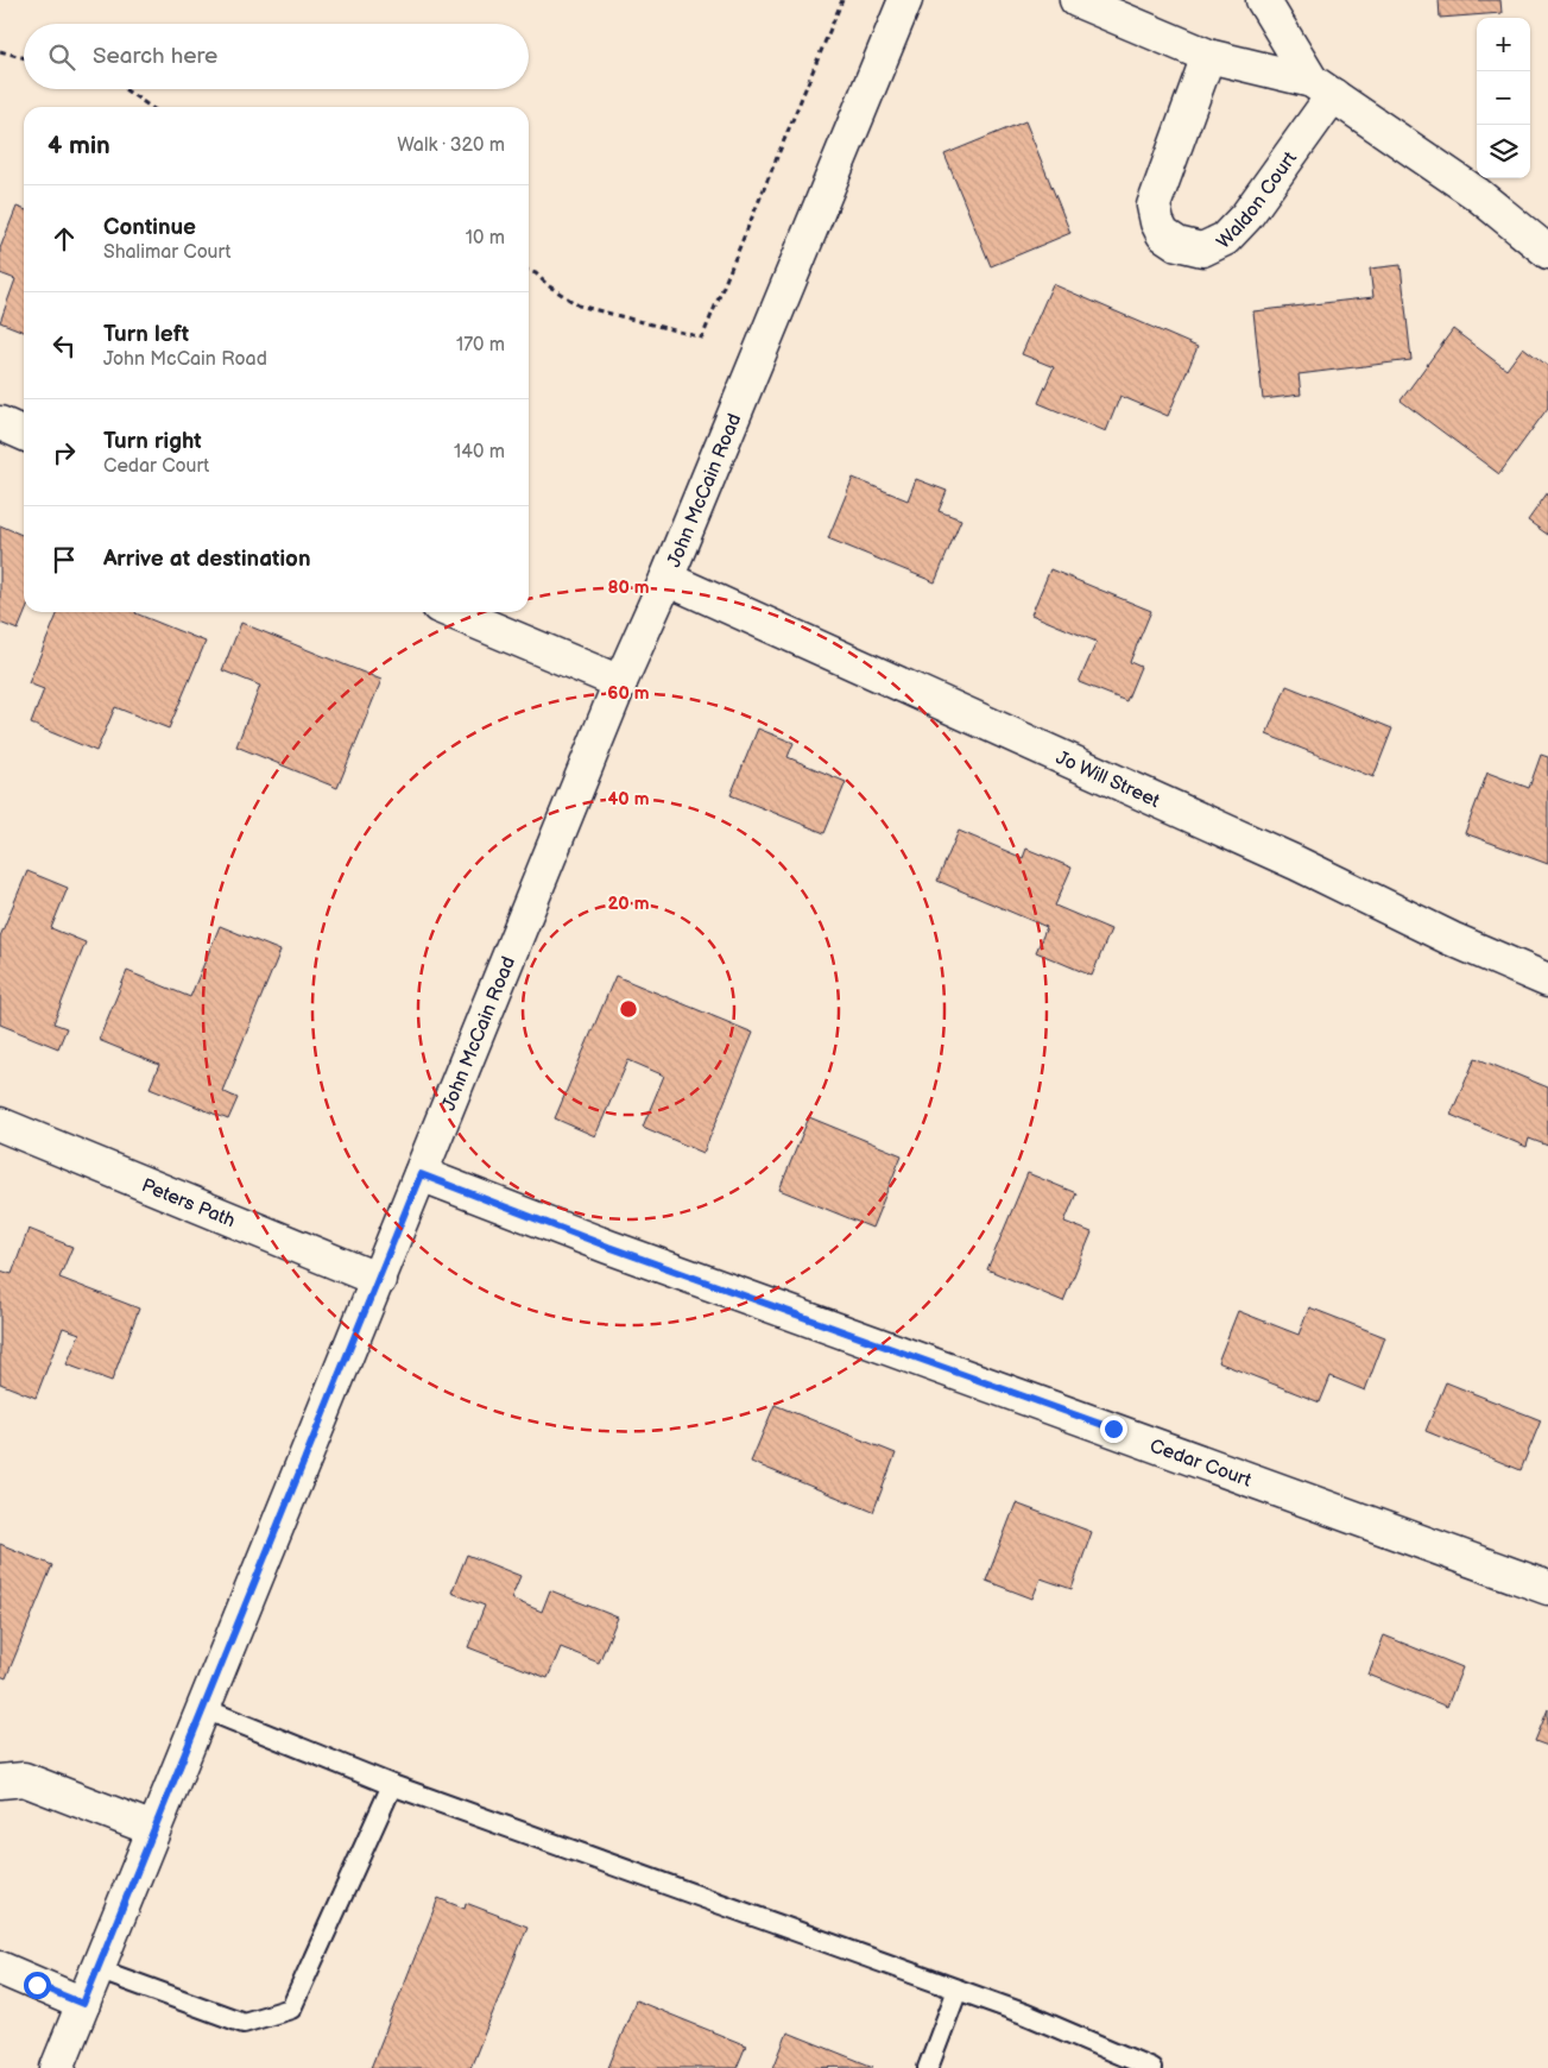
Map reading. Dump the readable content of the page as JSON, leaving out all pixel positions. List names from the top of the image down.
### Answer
{
  "streets": {
    "street": [
      "Waldon Court",
      "John McCain Road",
      "Jo Will Street",
      "Peters Path",
      "Cedar Court"
    ]
  },
  "crossings": [
    ["John McCain Road", "Jo Will Street"],
    ["John McCain Road", "Peters Path"],
    ["John McCain Road", "Cedar Court"]
  ],
  "page": {
    "map_buttons": ["+", "−"],
    "search": "Search here",
    "heading": ["4 min", "Walk · 320 m"],
    "list": [
      ["Continue", "Shalimar Court", "10 m"],
      ["Turn left", "John McCain Road", "170 m"],
      ["Turn right", "Cedar Court", "140 m"],
      "Arrive at destination"
    ]
  },
  "rings": [
    "80 m",
    "60 m",
    "40 m",
    "20 m"
  ]
}
